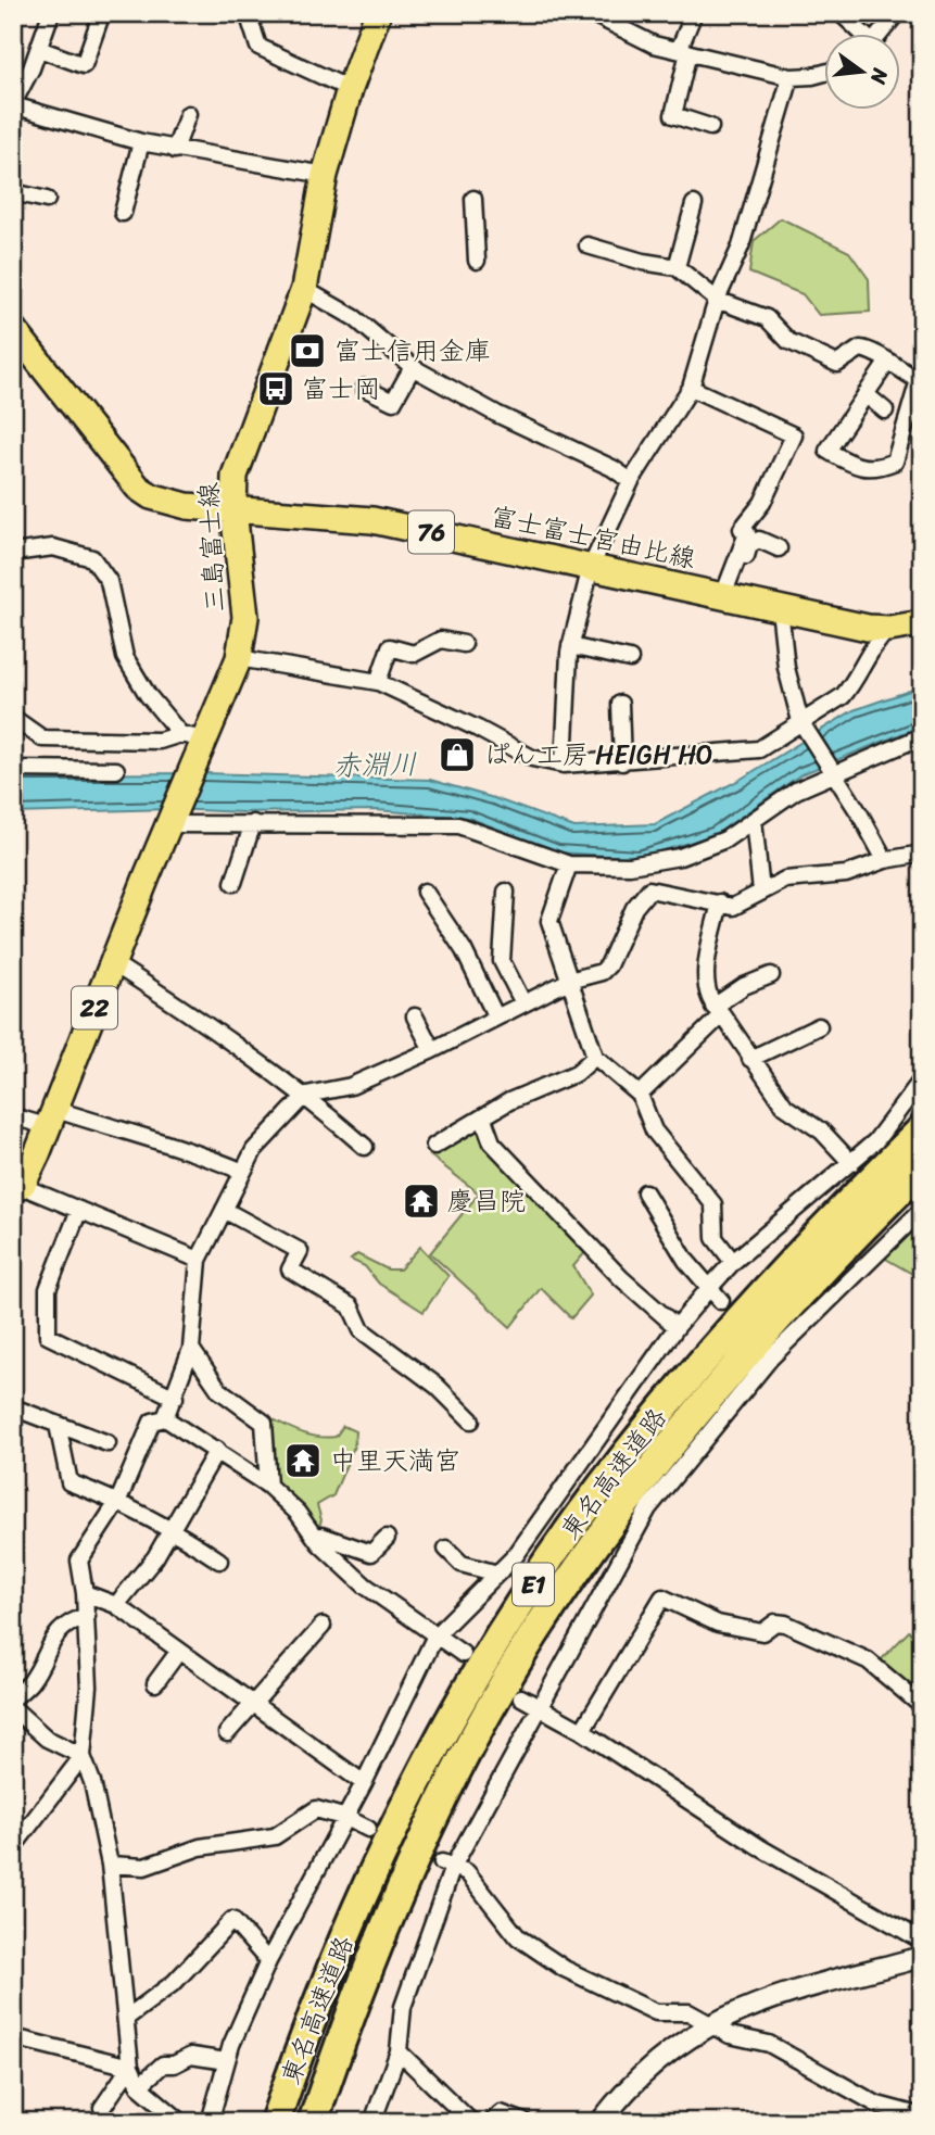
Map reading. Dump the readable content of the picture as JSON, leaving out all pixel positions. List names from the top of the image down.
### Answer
{
  "streets": {
    "highway": ["東名高速道路", "E1"],
    "main road": [
      "76",
      "富士富士宮由比線",
      "三島富士線",
      "22"
    ]
  },
  "crossings": [
    ["富士富士宮由比線", "三島富士線"]
  ],
  "water": ["赤淵川"],
  "places": {
    "bank": ["富士信用金庫"],
    "bus stop": ["富士岡"],
    "shop": ["ぱん工房 HEIGH HO"],
    "temple": ["慶昌院", "中里天満宮"]
  },
  "north": "right"
}
